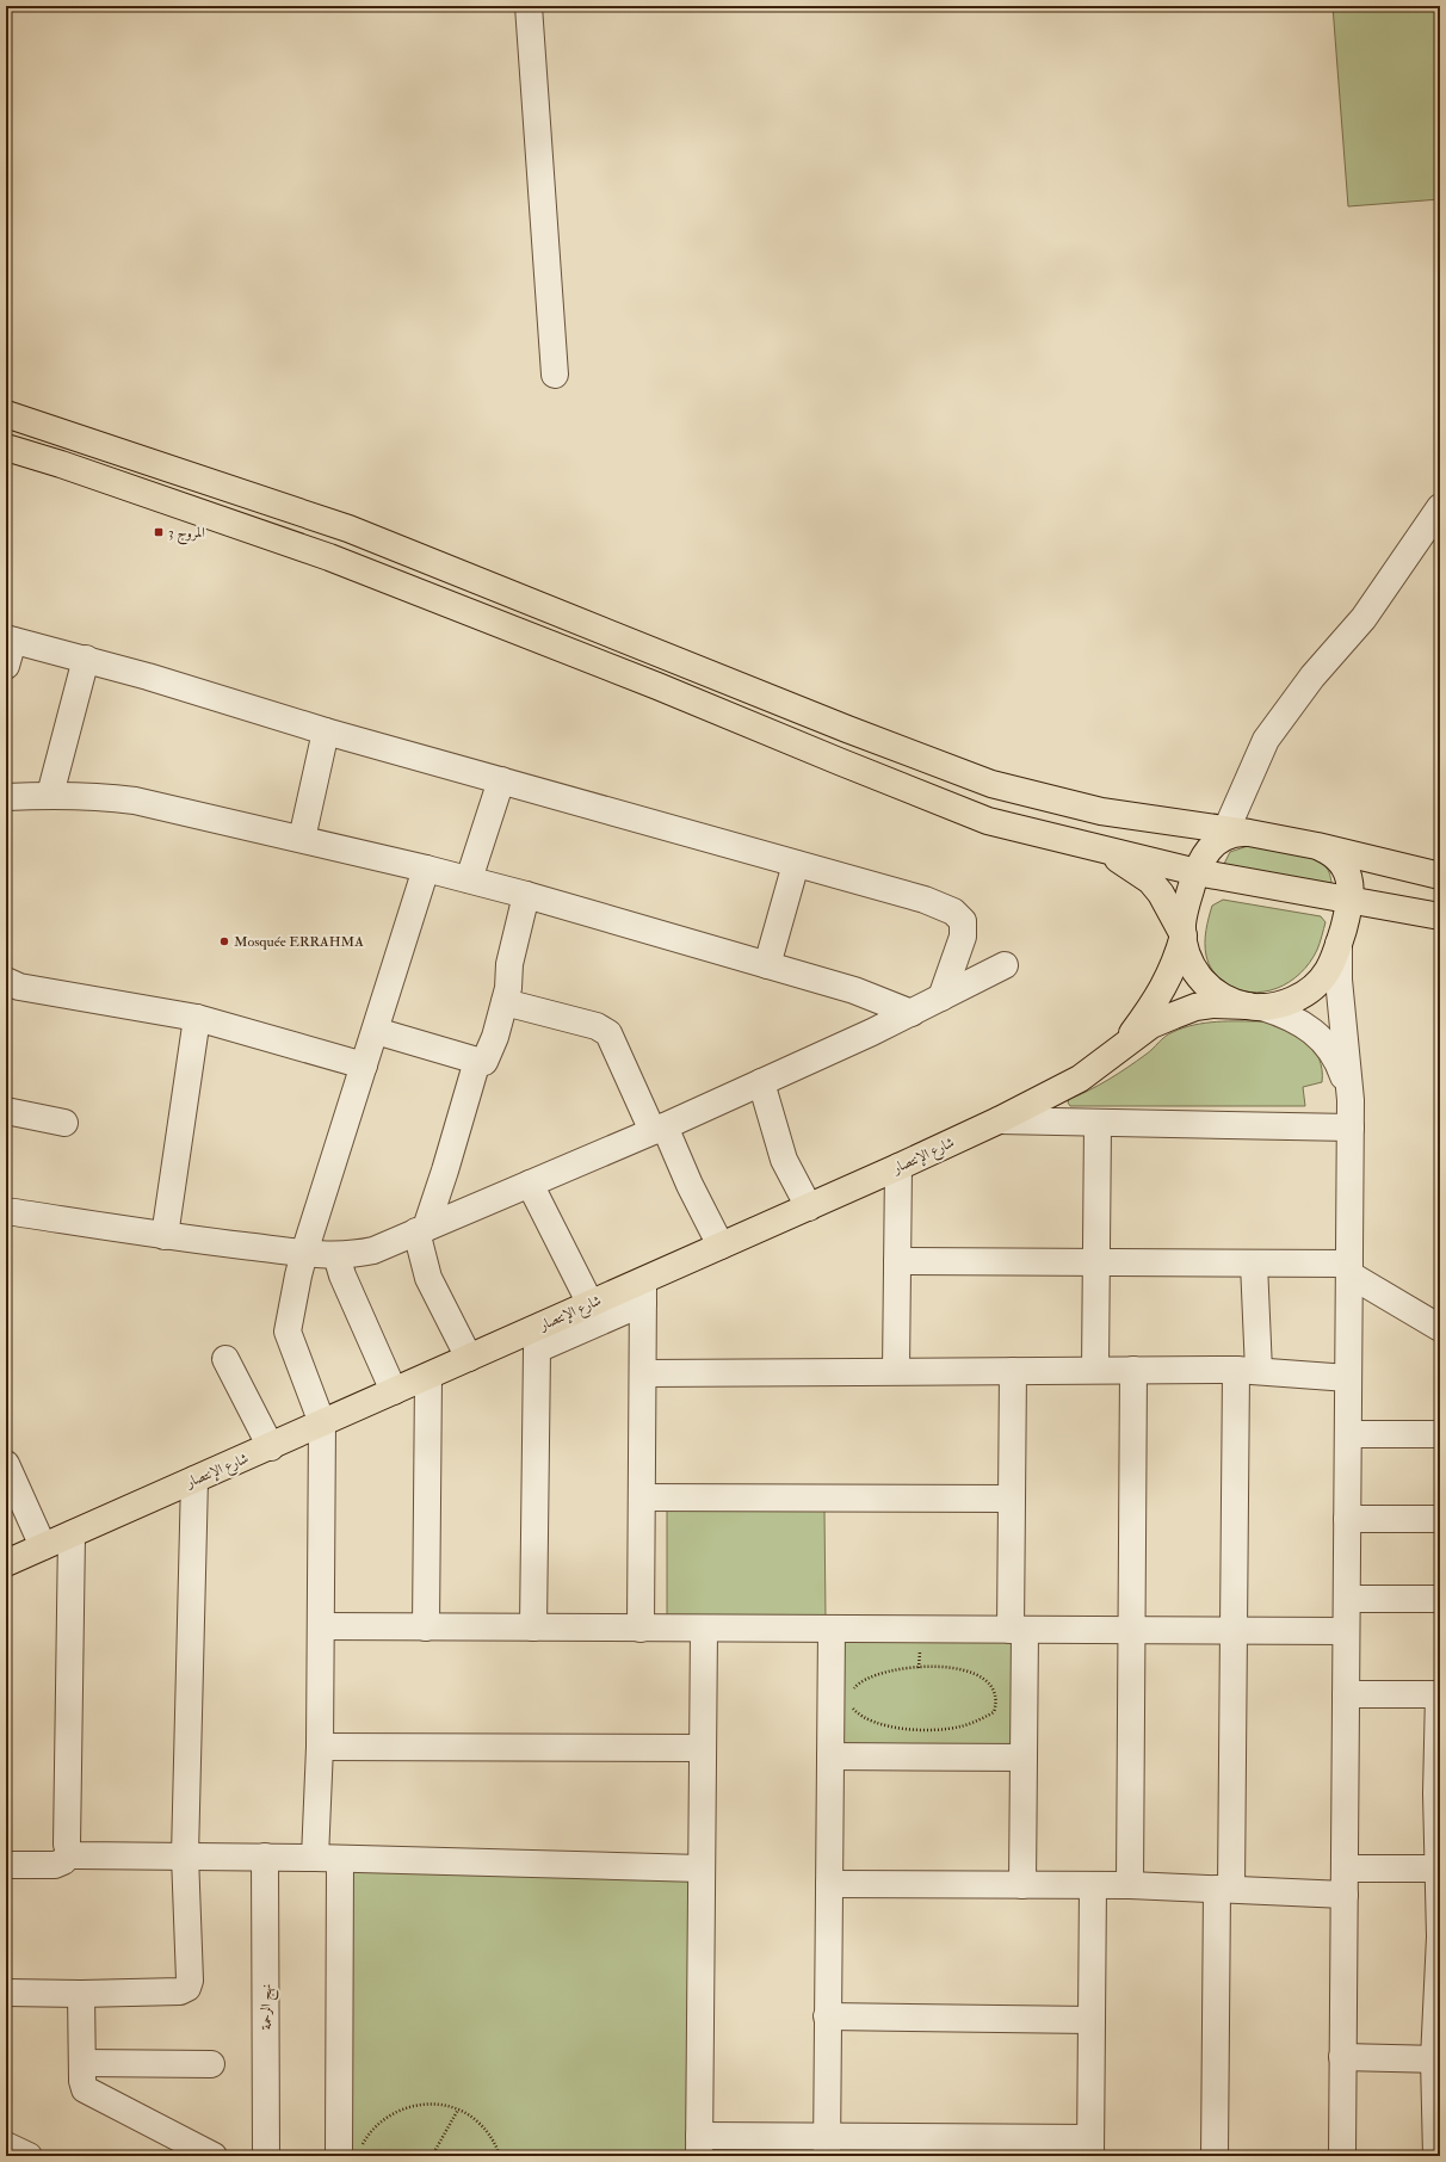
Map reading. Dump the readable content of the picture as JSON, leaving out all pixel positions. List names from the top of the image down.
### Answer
{
  "streets": {
    "main road": ["شارع الإنتصار"],
    "street": ["نهج الرحمة"]
  },
  "places": {
    "transit": ["المروج 3"],
    "other": ["Mosquée ERRAHMA"]
  }
}
